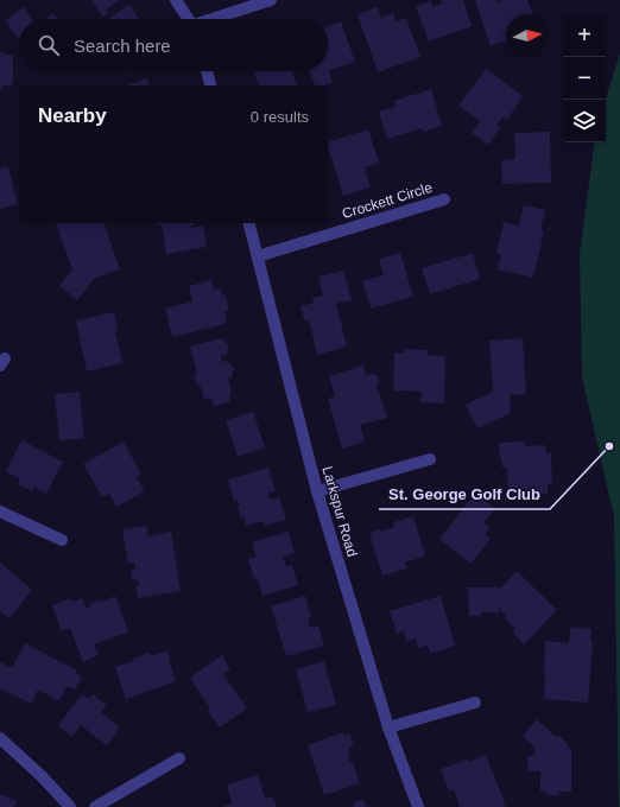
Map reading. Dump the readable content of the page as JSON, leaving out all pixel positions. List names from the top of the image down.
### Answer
{
  "streets": {
    "street": ["Crockett Circle", "Larkspur Road"]
  },
  "crossings": [
    ["Crockett Circle", "Larkspur Road"]
  ],
  "places": ["St. George Golf Club"],
  "north": "right",
  "page": {
    "map_buttons": ["+", "−"],
    "search": "Search here",
    "heading": ["Nearby", "0 results"]
  }
}
